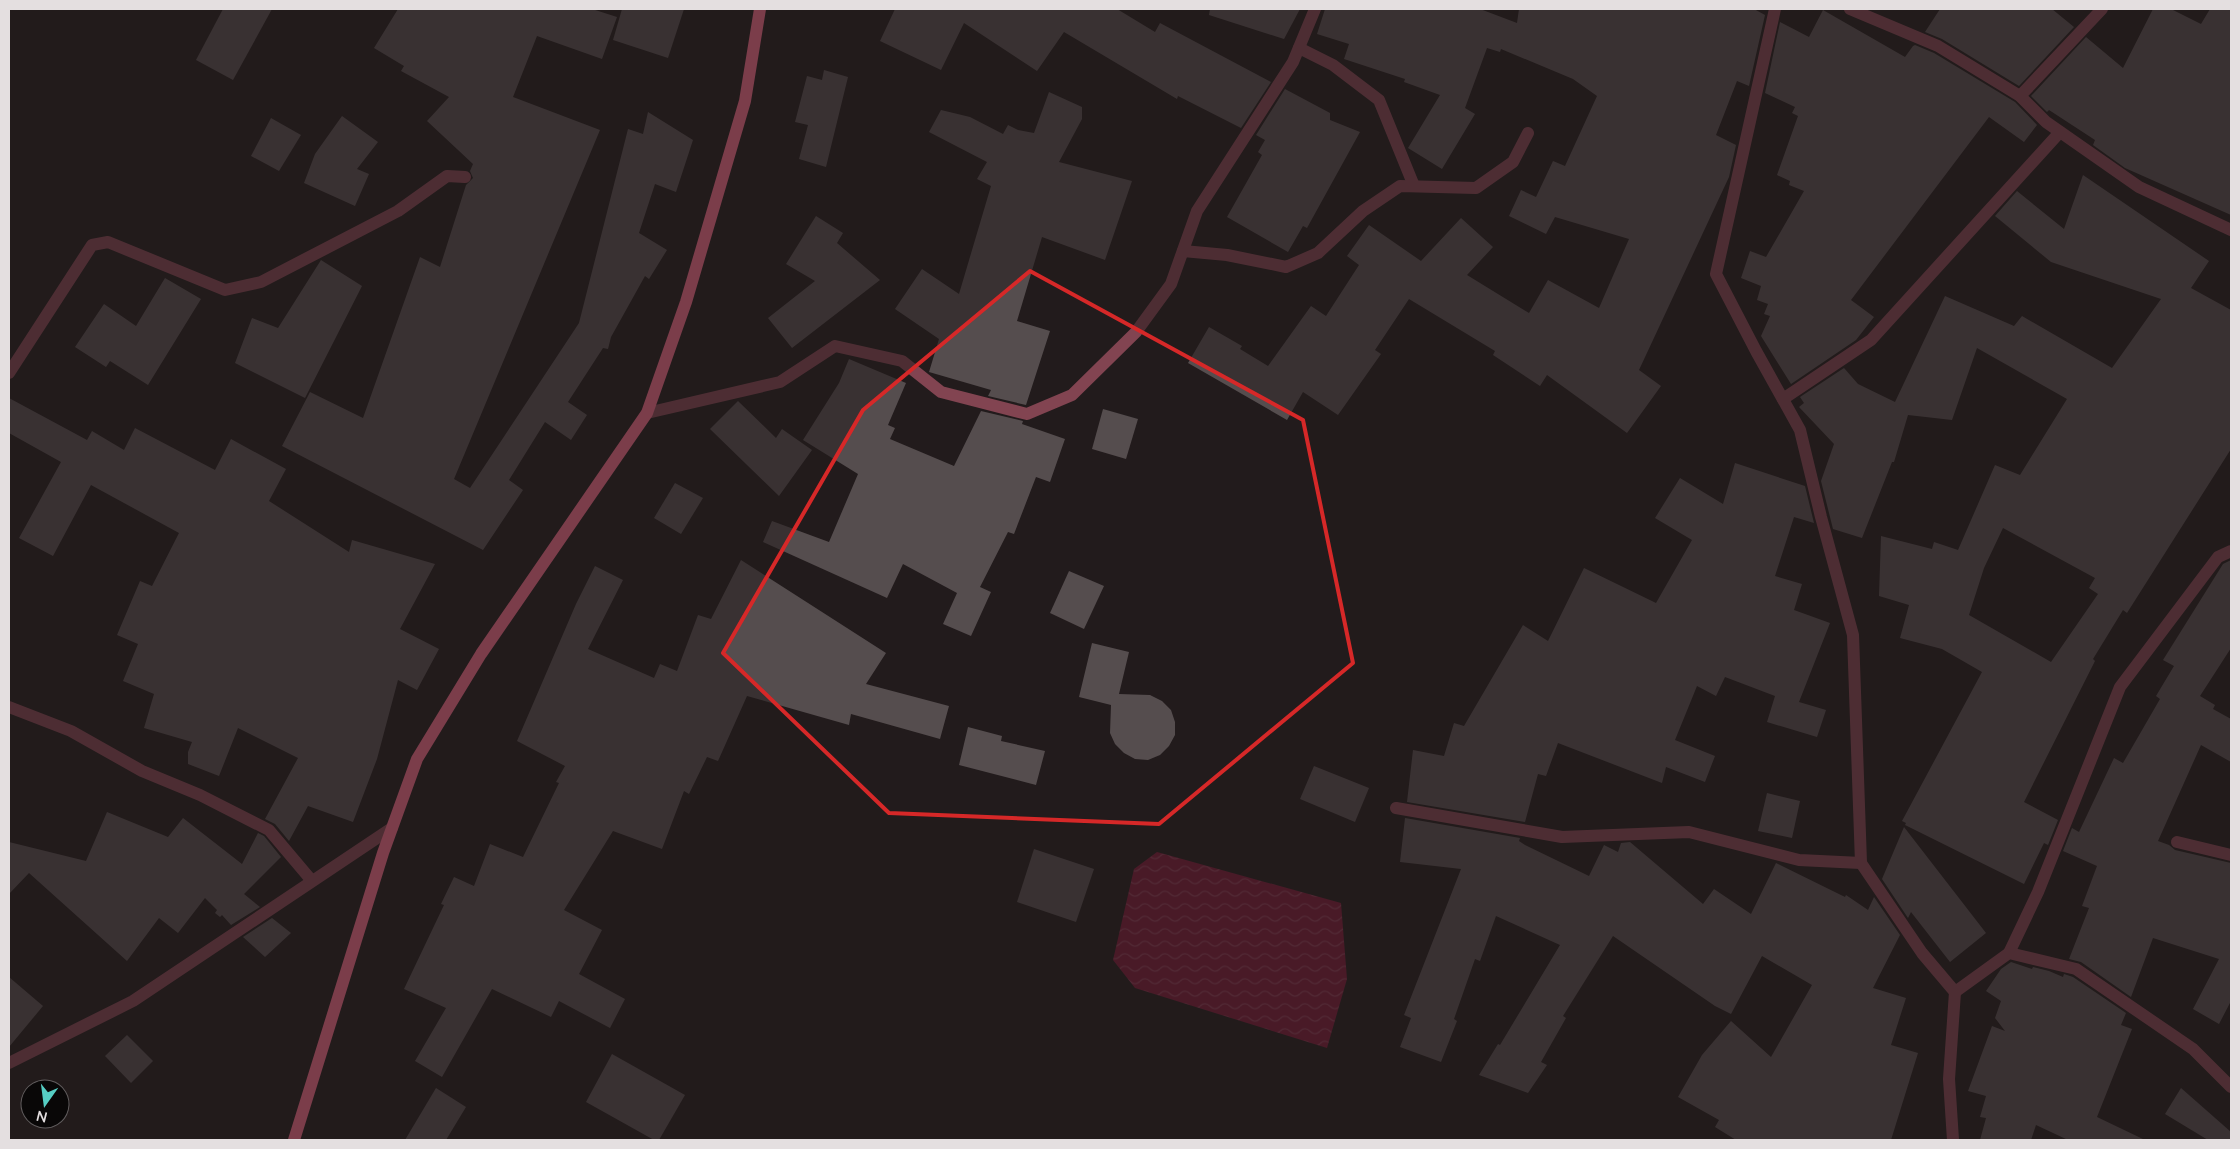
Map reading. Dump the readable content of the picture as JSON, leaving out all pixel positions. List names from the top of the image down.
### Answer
{
  "north": "bottom"
}
